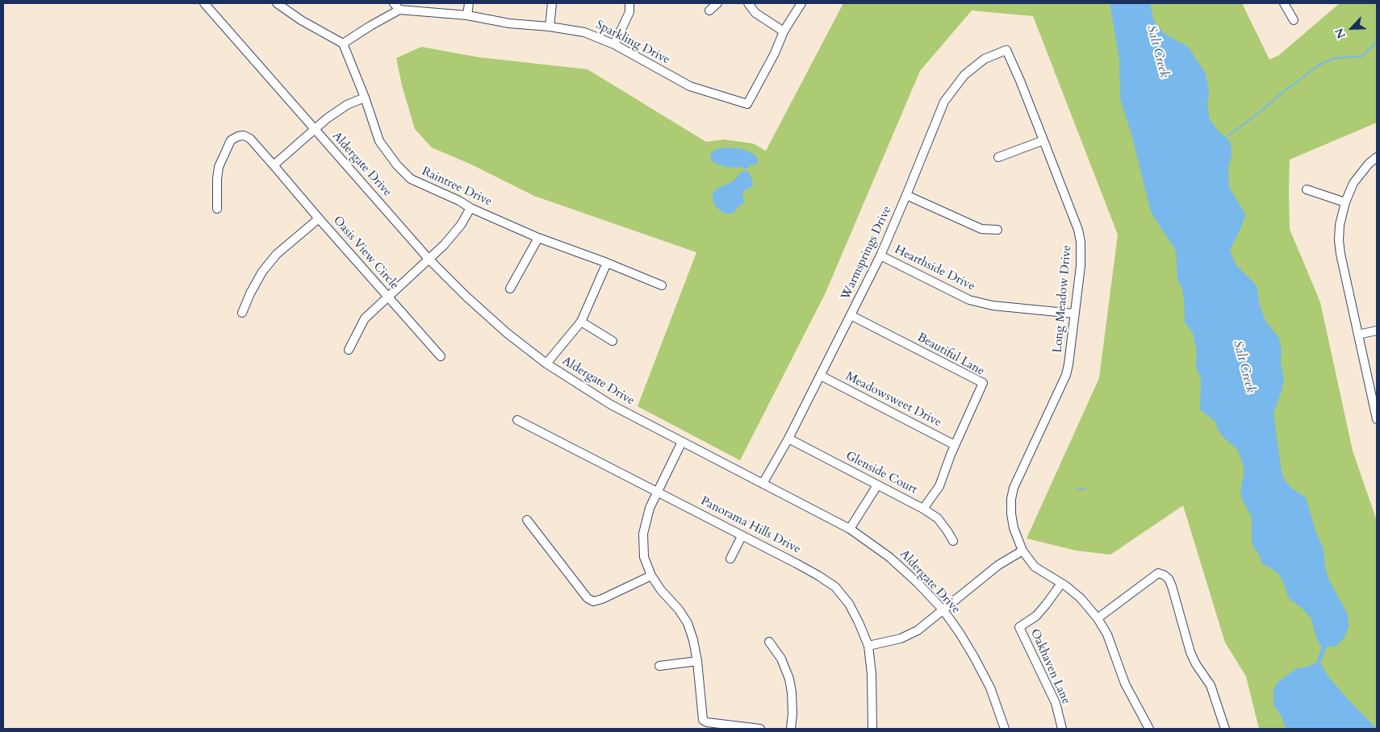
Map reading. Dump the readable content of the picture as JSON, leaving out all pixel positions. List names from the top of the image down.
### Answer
{
  "streets": {
    "street": [
      "Sparkling Drive",
      "Aldergate Drive",
      "Raintree Drive",
      "Oasis View Circle",
      "Warmsprings Drive",
      "Hearthside Drive",
      "Long Meadow Drive",
      "Beautiful Lane",
      "Meadowsweet Drive",
      "Glenside Court",
      "Panorama Hills Drive",
      "Oakhaven Lane"
    ]
  },
  "crossings": [
    ["Aldergate Drive", "Warmsprings Drive"],
    ["Warmsprings Drive", "Hearthside Drive"],
    ["Warmsprings Drive", "Long Meadow Drive"],
    ["Warmsprings Drive", "Beautiful Lane"],
    ["Warmsprings Drive", "Meadowsweet Drive"],
    ["Warmsprings Drive", "Glenside Court"],
    ["Hearthside Drive", "Long Meadow Drive"],
    ["Long Meadow Drive", "Oakhaven Lane"],
    ["Beautiful Lane", "Meadowsweet Drive"],
    ["Beautiful Lane", "Glenside Court"]
  ],
  "water": ["Salt Creek"],
  "north": "bottom left"
}
